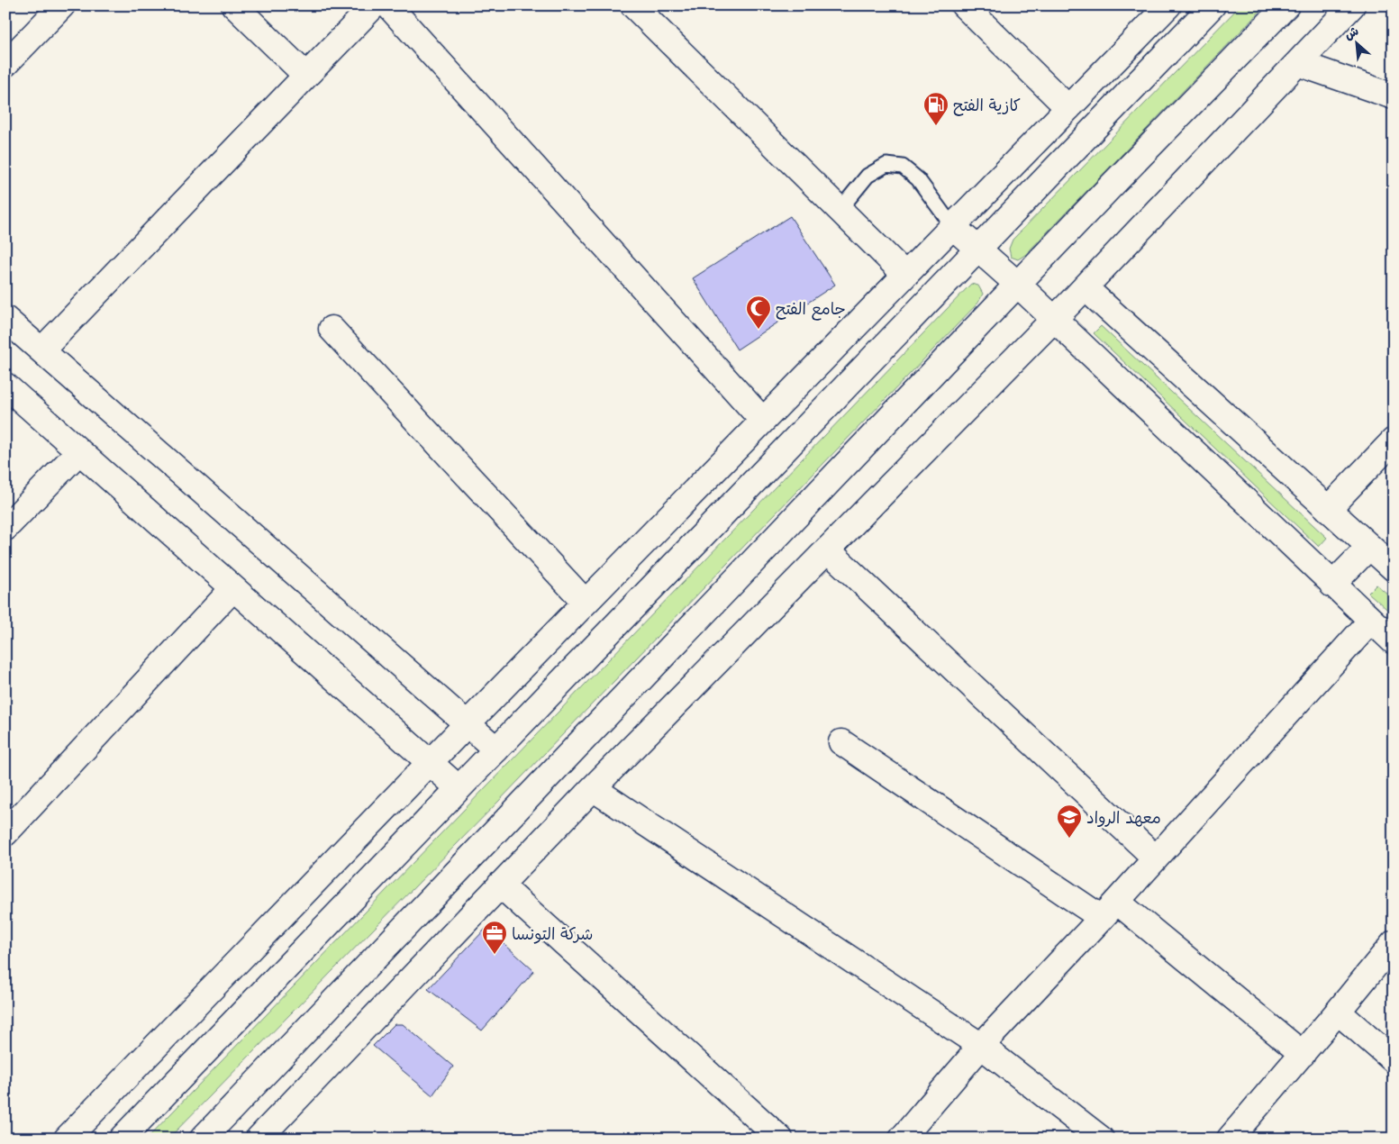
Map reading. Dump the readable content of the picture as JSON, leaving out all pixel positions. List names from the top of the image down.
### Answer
{
  "places": {
    "fuel station": ["كازية الفتح"],
    "mosque": ["جامع الفتح"],
    "school or university": ["معهد الرواد"],
    "office": ["شركة التونسا"]
  },
  "north": "top left"
}
